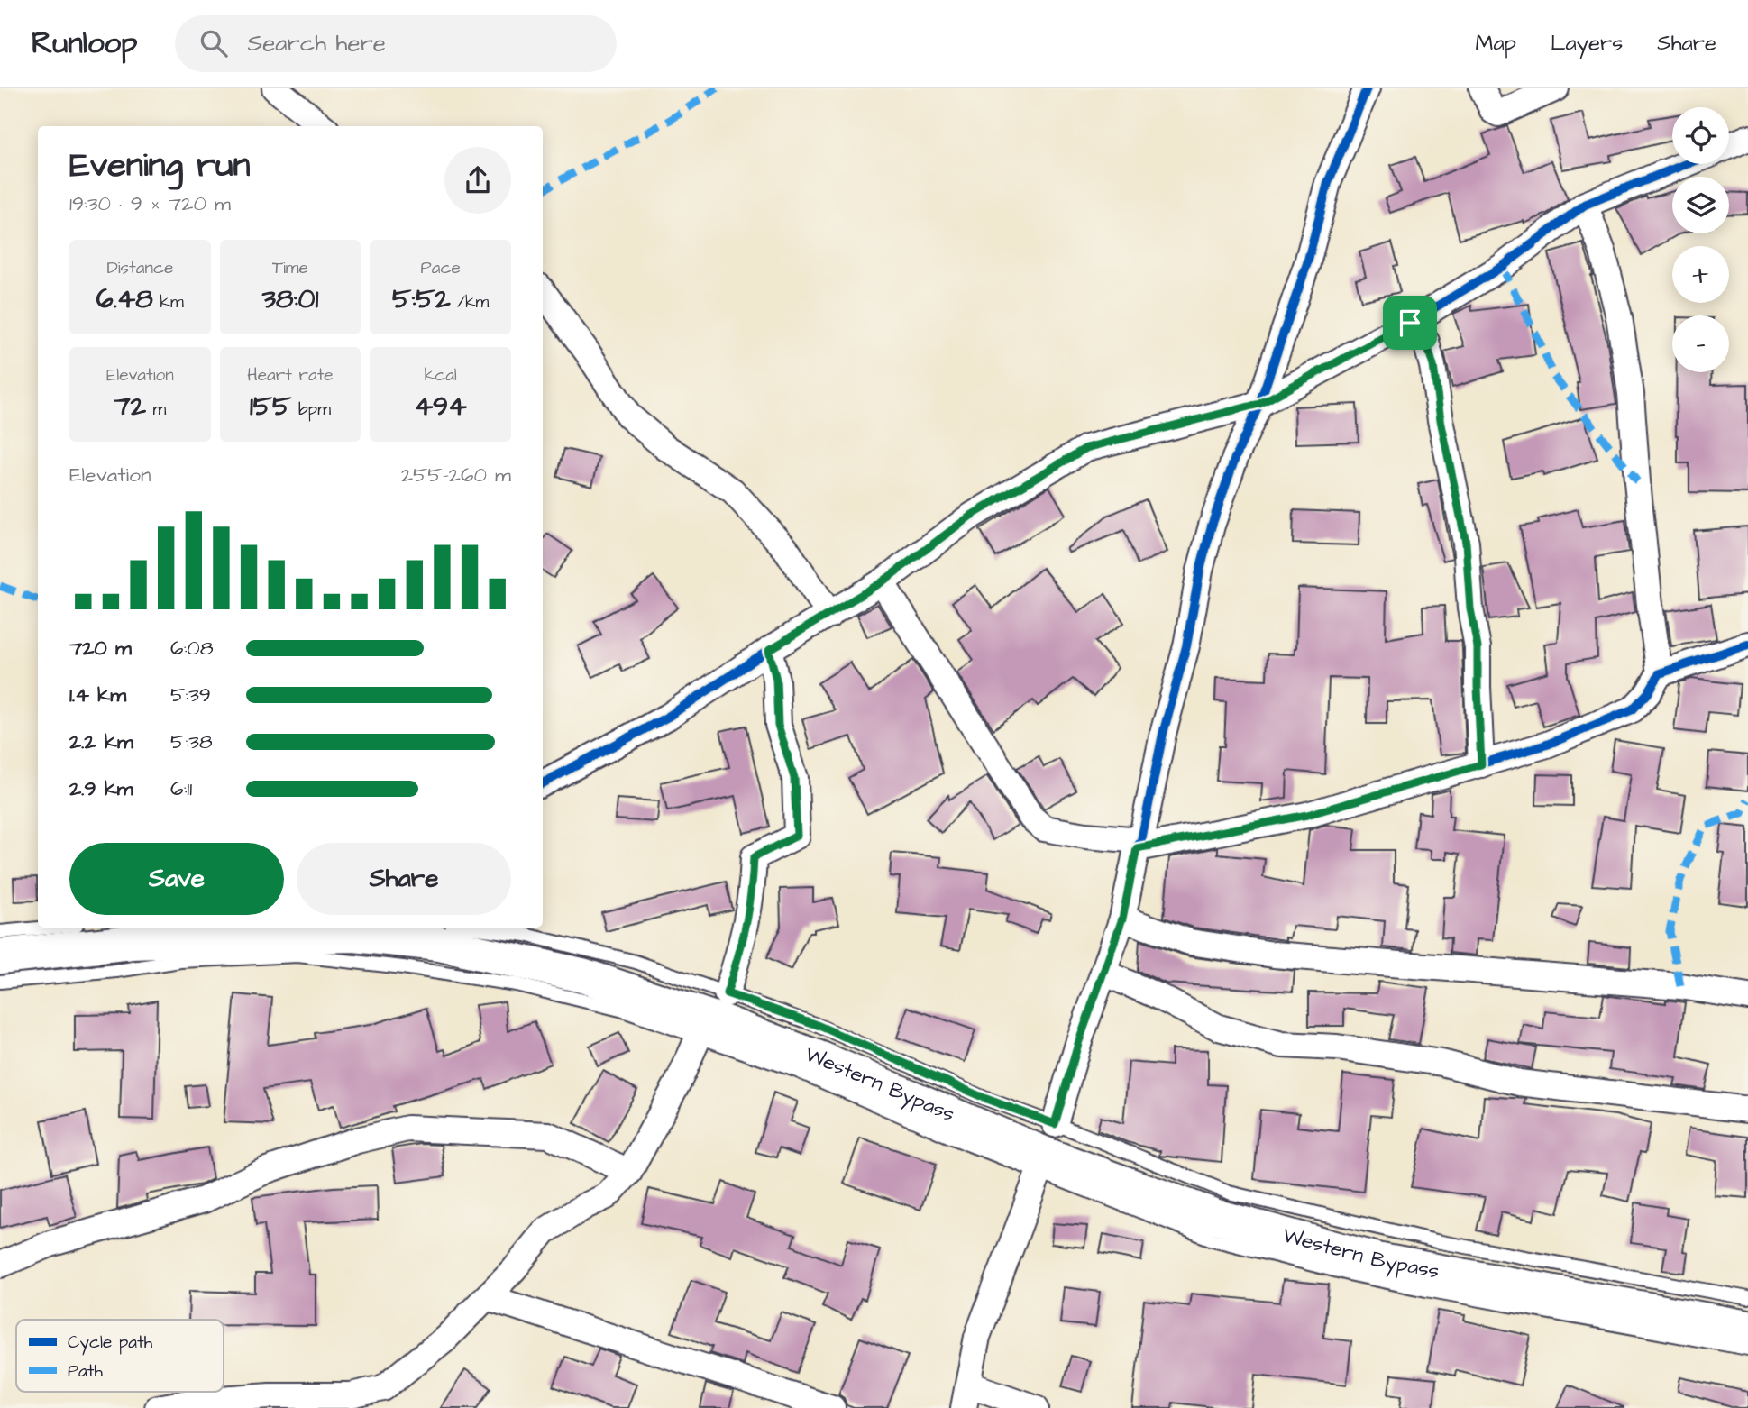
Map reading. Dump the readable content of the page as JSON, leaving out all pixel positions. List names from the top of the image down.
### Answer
{
  "streets": {
    "main road": ["Western Bypass"]
  },
  "legend": ["Cycle path", "Path"],
  "page": {
    "header": "Runloop",
    "search": "Search here",
    "nav": ["Map", "Layers", "Share"],
    "map_buttons": ["+", "−"],
    "heading": ["Evening run", "19:30 · 9 × 720 m"],
    "stats": [
      ["Distance", "6.48 km"],
      ["Time", "38:01"],
      ["Pace", "5:52 /km"],
      ["Elevation", "72 m"],
      ["Heart rate", "155 bpm"],
      ["kcal", "494"]
    ],
    "chart": ["Elevation", "255–260 m"],
    "list": [
      {
        "name": "720 m",
        "note": "6:08"
      },
      {
        "name": "1.4 km",
        "note": "5:39"
      },
      {
        "name": "2.2 km",
        "note": "5:38"
      },
      {
        "name": "2.9 km",
        "note": "6:11"
      }
    ],
    "buttons": ["Save", "Share"]
  }
}
